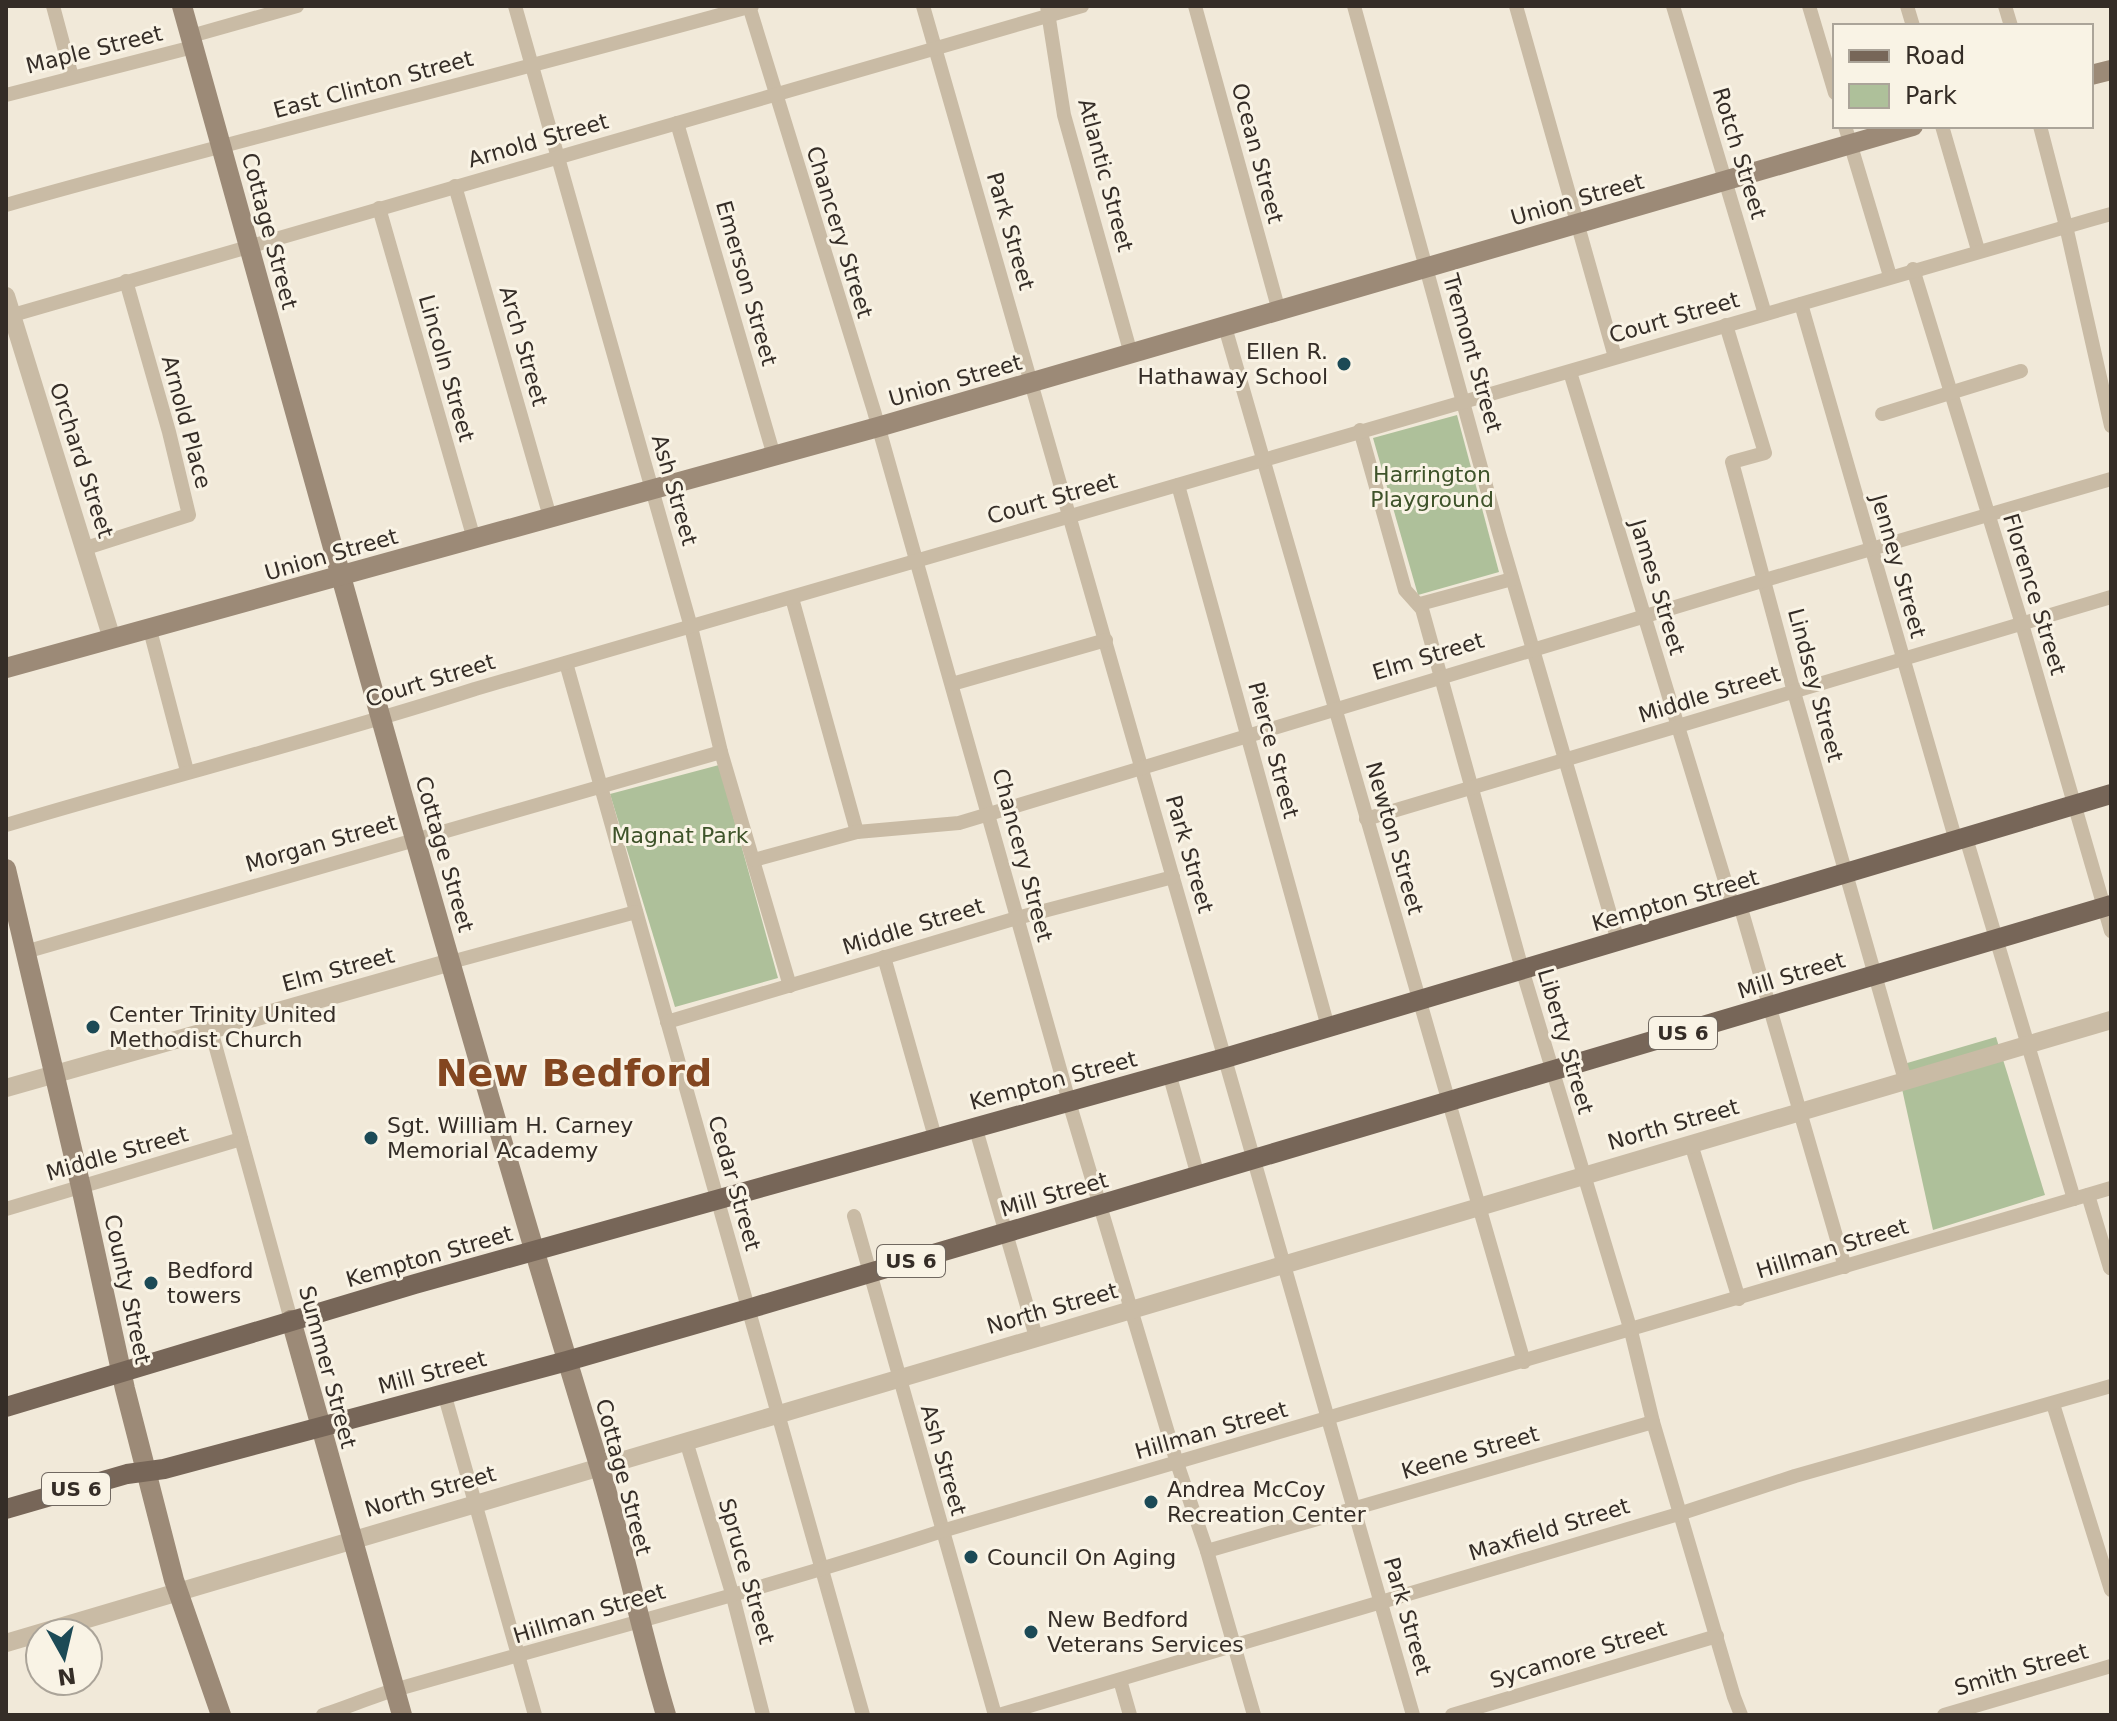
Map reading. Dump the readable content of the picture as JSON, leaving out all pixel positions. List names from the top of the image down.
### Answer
{
  "streets": {
    "main road": [
      "Union Street",
      "Cottage Street",
      "Kempton Street",
      "Mill Street",
      "US 6",
      "County Street",
      "Summer Street"
    ],
    "street": [
      "Maple Street",
      "East Clinton Street",
      "Arnold Street",
      "Ocean Street",
      "Rotch Street",
      "Atlantic Street",
      "Park Street",
      "Chancery Street",
      "Emerson Street",
      "Court Street",
      "Arch Street",
      "Tremont Street",
      "Lincoln Street",
      "Arnold Place",
      "Orchard Street",
      "Ash Street",
      "Jenney Street",
      "James Street",
      "Florence Street",
      "Elm Street",
      "Lindsey Street",
      "Middle Street",
      "Pierce Street",
      "Newton Street",
      "Morgan Street",
      "Liberty Street",
      "North Street",
      "Cedar Street",
      "Hillman Street",
      "Keene Street",
      "Maxfield Street",
      "Spruce Street",
      "Sycamore Street",
      "Smith Street"
    ]
  },
  "crossings": [
    ["Maple Street", "Cottage Street"],
    ["East Clinton Street", "Cottage Street"],
    ["East Clinton Street", "Chancery Street"],
    ["East Clinton Street", "Ash Street"],
    ["Arnold Street", "Atlantic Street"],
    ["Arnold Street", "Cottage Street"],
    ["Arnold Street", "Park Street"],
    ["Arnold Street", "Chancery Street"],
    ["Arnold Street", "Emerson Street"],
    ["Arnold Street", "Arch Street"],
    ["Arnold Street", "Lincoln Street"],
    ["Arnold Street", "Arnold Place"],
    ["Arnold Street", "Orchard Street"],
    ["Arnold Street", "Ash Street"],
    ["Ocean Street", "Union Street"],
    ["Rotch Street", "Union Street"],
    ["Rotch Street", "Court Street"],
    ["Atlantic Street", "Union Street"],
    ["Union Street", "Cottage Street"],
    ["Union Street", "Park Street"],
    ["Union Street", "Chancery Street"],
    ["Union Street", "Emerson Street"],
    ["Union Street", "Arch Street"],
    ["Union Street", "Tremont Street"],
    ["Union Street", "Lincoln Street"],
    ["Union Street", "Orchard Street"],
    ["Union Street", "Ash Street"],
    ["Union Street", "Newton Street"],
    ["Cottage Street", "Court Street"],
    ["Cottage Street", "Elm Street"],
    ["Cottage Street", "Morgan Street"],
    ["Cottage Street", "Kempton Street"],
    ["Cottage Street", "Mill Street"],
    ["Cottage Street", "North Street"],
    ["Cottage Street", "Hillman Street"],
    ["Park Street", "Court Street"],
    ["Park Street", "Elm Street"],
    ["Park Street", "Middle Street"],
    ["Park Street", "Kempton Street"],
    ["Park Street", "Mill Street"],
    ["Park Street", "North Street"],
    ["Park Street", "Hillman Street"],
    ["Park Street", "Keene Street"],
    ["Park Street", "Maxfield Street"],
    ["Chancery Street", "Court Street"],
    ["Chancery Street", "Elm Street"],
    ["Chancery Street", "Middle Street"],
    ["Chancery Street", "Kempton Street"],
    ["Chancery Street", "Mill Street"],
    ["Chancery Street", "North Street"],
    ["Chancery Street", "Hillman Street"],
    ["Chancery Street", "Keene Street"],
    ["Chancery Street", "Maxfield Street"],
    ["Court Street", "Tremont Street"],
    ["Court Street", "Ash Street"],
    ["Court Street", "Jenney Street"],
    ["Court Street", "James Street"],
    ["Court Street", "Florence Street"],
    ["Court Street", "Lindsey Street"],
    ["Court Street", "Pierce Street"],
    ["Court Street", "Newton Street"],
    ["Court Street", "Liberty Street"],
    ["Court Street", "Cedar Street"],
    ["Tremont Street", "Elm Street"],
    ["Tremont Street", "Middle Street"],
    ["Tremont Street", "Kempton Street"],
    ["Arnold Place", "Orchard Street"],
    ["Ash Street", "Elm Street"],
    ["Ash Street", "Middle Street"],
    ["Ash Street", "Morgan Street"],
    ["Ash Street", "Mill Street"],
    ["Ash Street", "North Street"],
    ["Ash Street", "Hillman Street"],
    ["Ash Street", "Maxfield Street"],
    ["Jenney Street", "Elm Street"],
    ["Jenney Street", "Middle Street"],
    ["Jenney Street", "Kempton Street"],
    ["Jenney Street", "Mill Street"],
    ["Jenney Street", "North Street"],
    ["Jenney Street", "Hillman Street"],
    ["James Street", "Elm Street"],
    ["James Street", "Middle Street"],
    ["James Street", "Kempton Street"],
    ["James Street", "Mill Street"],
    ["James Street", "North Street"],
    ["James Street", "Hillman Street"],
    ["Florence Street", "Elm Street"],
    ["Florence Street", "Middle Street"],
    ["Florence Street", "Kempton Street"],
    ["Florence Street", "Mill Street"],
    ["Elm Street", "Lindsey Street"],
    ["Elm Street", "Pierce Street"],
    ["Elm Street", "Newton Street"],
    ["Elm Street", "Liberty Street"],
    ["Elm Street", "Cedar Street"],
    ["Elm Street", "County Street"],
    ["Elm Street", "Summer Street"],
    ["Lindsey Street", "Middle Street"],
    ["Lindsey Street", "Kempton Street"],
    ["Lindsey Street", "Mill Street"],
    ["Lindsey Street", "North Street"],
    ["Middle Street", "Newton Street"],
    ["Middle Street", "Liberty Street"],
    ["Middle Street", "Cedar Street"],
    ["Middle Street", "County Street"],
    ["Middle Street", "Summer Street"],
    ["Pierce Street", "Kempton Street"],
    ["Newton Street", "Kempton Street"],
    ["Newton Street", "Mill Street"],
    ["Newton Street", "North Street"],
    ["Newton Street", "Hillman Street"],
    ["Morgan Street", "Cedar Street"],
    ["Morgan Street", "County Street"],
    ["Kempton Street", "Liberty Street"],
    ["Kempton Street", "Cedar Street"],
    ["Kempton Street", "County Street"],
    ["Kempton Street", "Summer Street"],
    ["Mill Street", "Liberty Street"],
    ["Mill Street", "Cedar Street"],
    ["Mill Street", "County Street"],
    ["Mill Street", "Summer Street"],
    ["Liberty Street", "North Street"],
    ["Liberty Street", "Hillman Street"],
    ["Liberty Street", "Keene Street"],
    ["Liberty Street", "Maxfield Street"],
    ["Liberty Street", "Sycamore Street"],
    ["North Street", "Cedar Street"],
    ["North Street", "County Street"],
    ["North Street", "Summer Street"],
    ["North Street", "Spruce Street"],
    ["Cedar Street", "Hillman Street"],
    ["Hillman Street", "Summer Street"],
    ["Hillman Street", "Spruce Street"]
  ],
  "districts": ["New Bedford"],
  "parks": ["Harrington Playground", "Magnat Park"],
  "places": [
    "Ellen R. Hathaway School",
    "Center Trinity United Methodist Church",
    "Sgt. William H. Carney Memorial Academy",
    "Bedford towers",
    "Andrea McCoy Recreation Center",
    "Council On Aging",
    "New Bedford Veterans Services"
  ],
  "legend": ["Road", "Park"],
  "north": "bottom"
}
